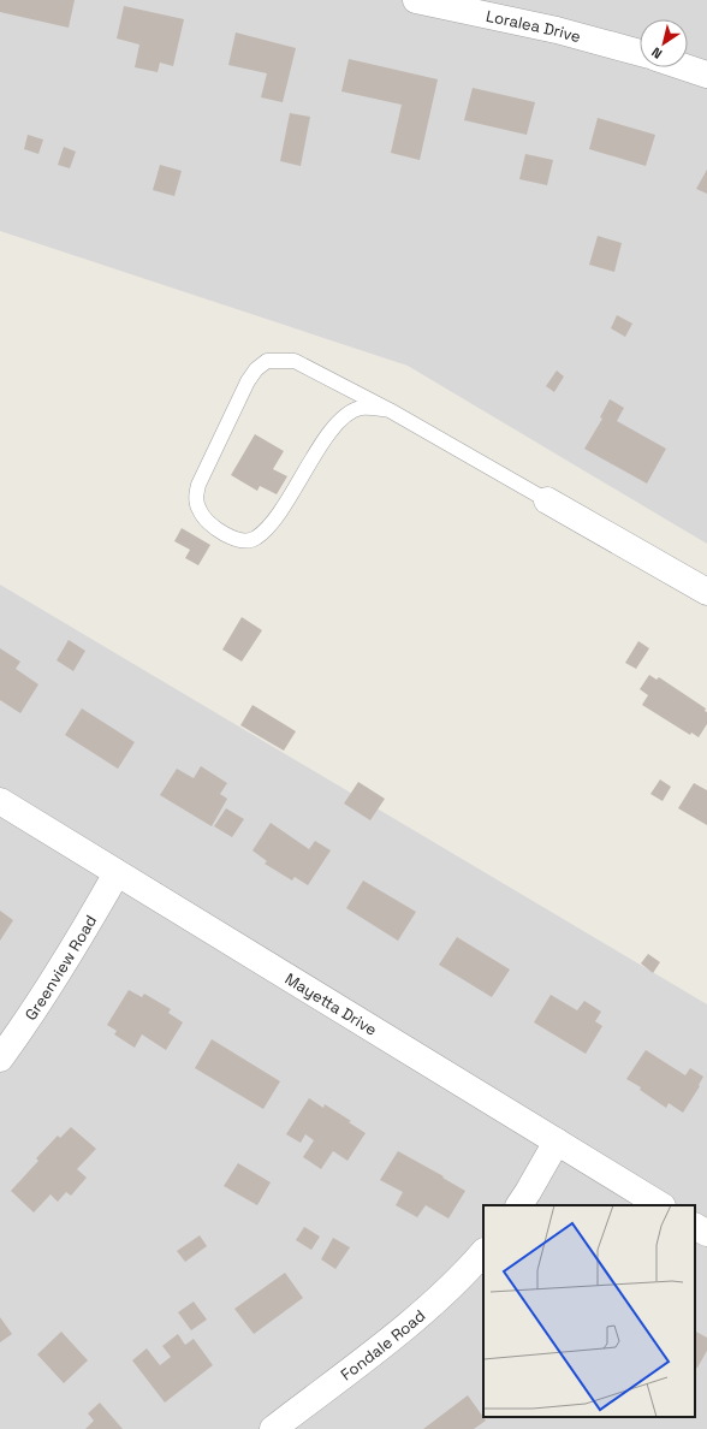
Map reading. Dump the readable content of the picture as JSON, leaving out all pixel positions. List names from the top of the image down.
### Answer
{
  "streets": {
    "street": [
      "Loralea Drive",
      "Greenview Road",
      "Mayetta Drive",
      "Fondale Road"
    ]
  },
  "crossings": [
    ["Greenview Road", "Mayetta Drive"]
  ],
  "north": "bottom left"
}
